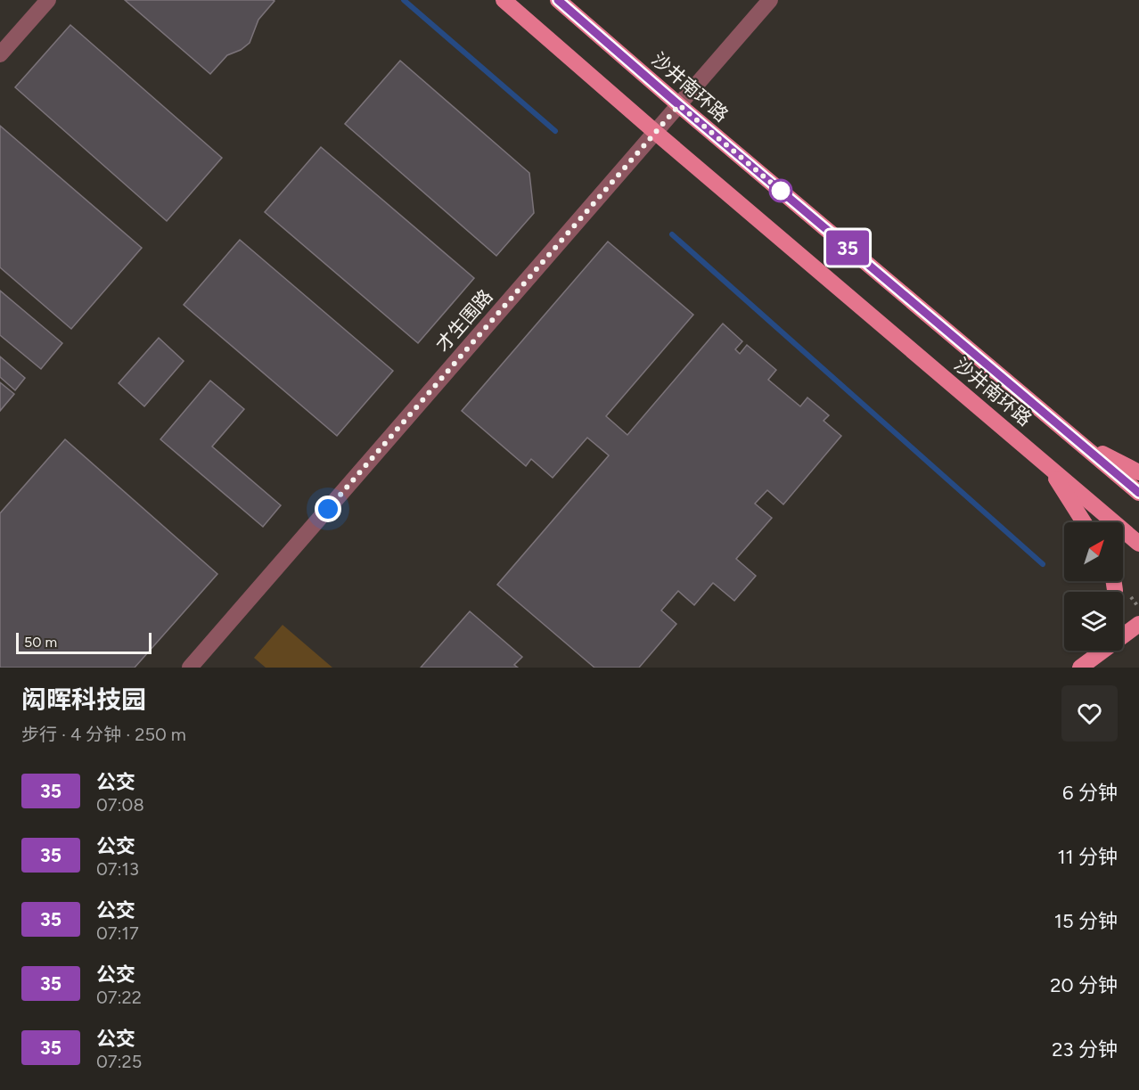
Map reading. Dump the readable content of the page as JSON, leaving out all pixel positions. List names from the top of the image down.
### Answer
{
  "streets": {
    "main road": ["沙井南环路"],
    "street": ["才生围路"]
  },
  "crossings": [
    ["沙井南环路", "才生围路"]
  ],
  "lines": ["bus line 35"],
  "scale_bar": "50 m",
  "north": "top right",
  "page": {
    "on_map": "35",
    "scale": "50 m",
    "heading": ["闳晖科技园", "步行 · 4 分钟 · 250 m"],
    "list": [
      {
        "mark": "35",
        "name": "公交",
        "note": "07:08",
        "value": "6 分钟"
      },
      {
        "mark": "35",
        "name": "公交",
        "note": "07:13",
        "value": "11 分钟"
      },
      {
        "mark": "35",
        "name": "公交",
        "note": "07:17",
        "value": "15 分钟"
      },
      {
        "mark": "35",
        "name": "公交",
        "note": "07:22",
        "value": "20 分钟"
      },
      {
        "mark": "35",
        "name": "公交",
        "note": "07:25",
        "value": "23 分钟"
      }
    ]
  }
}
